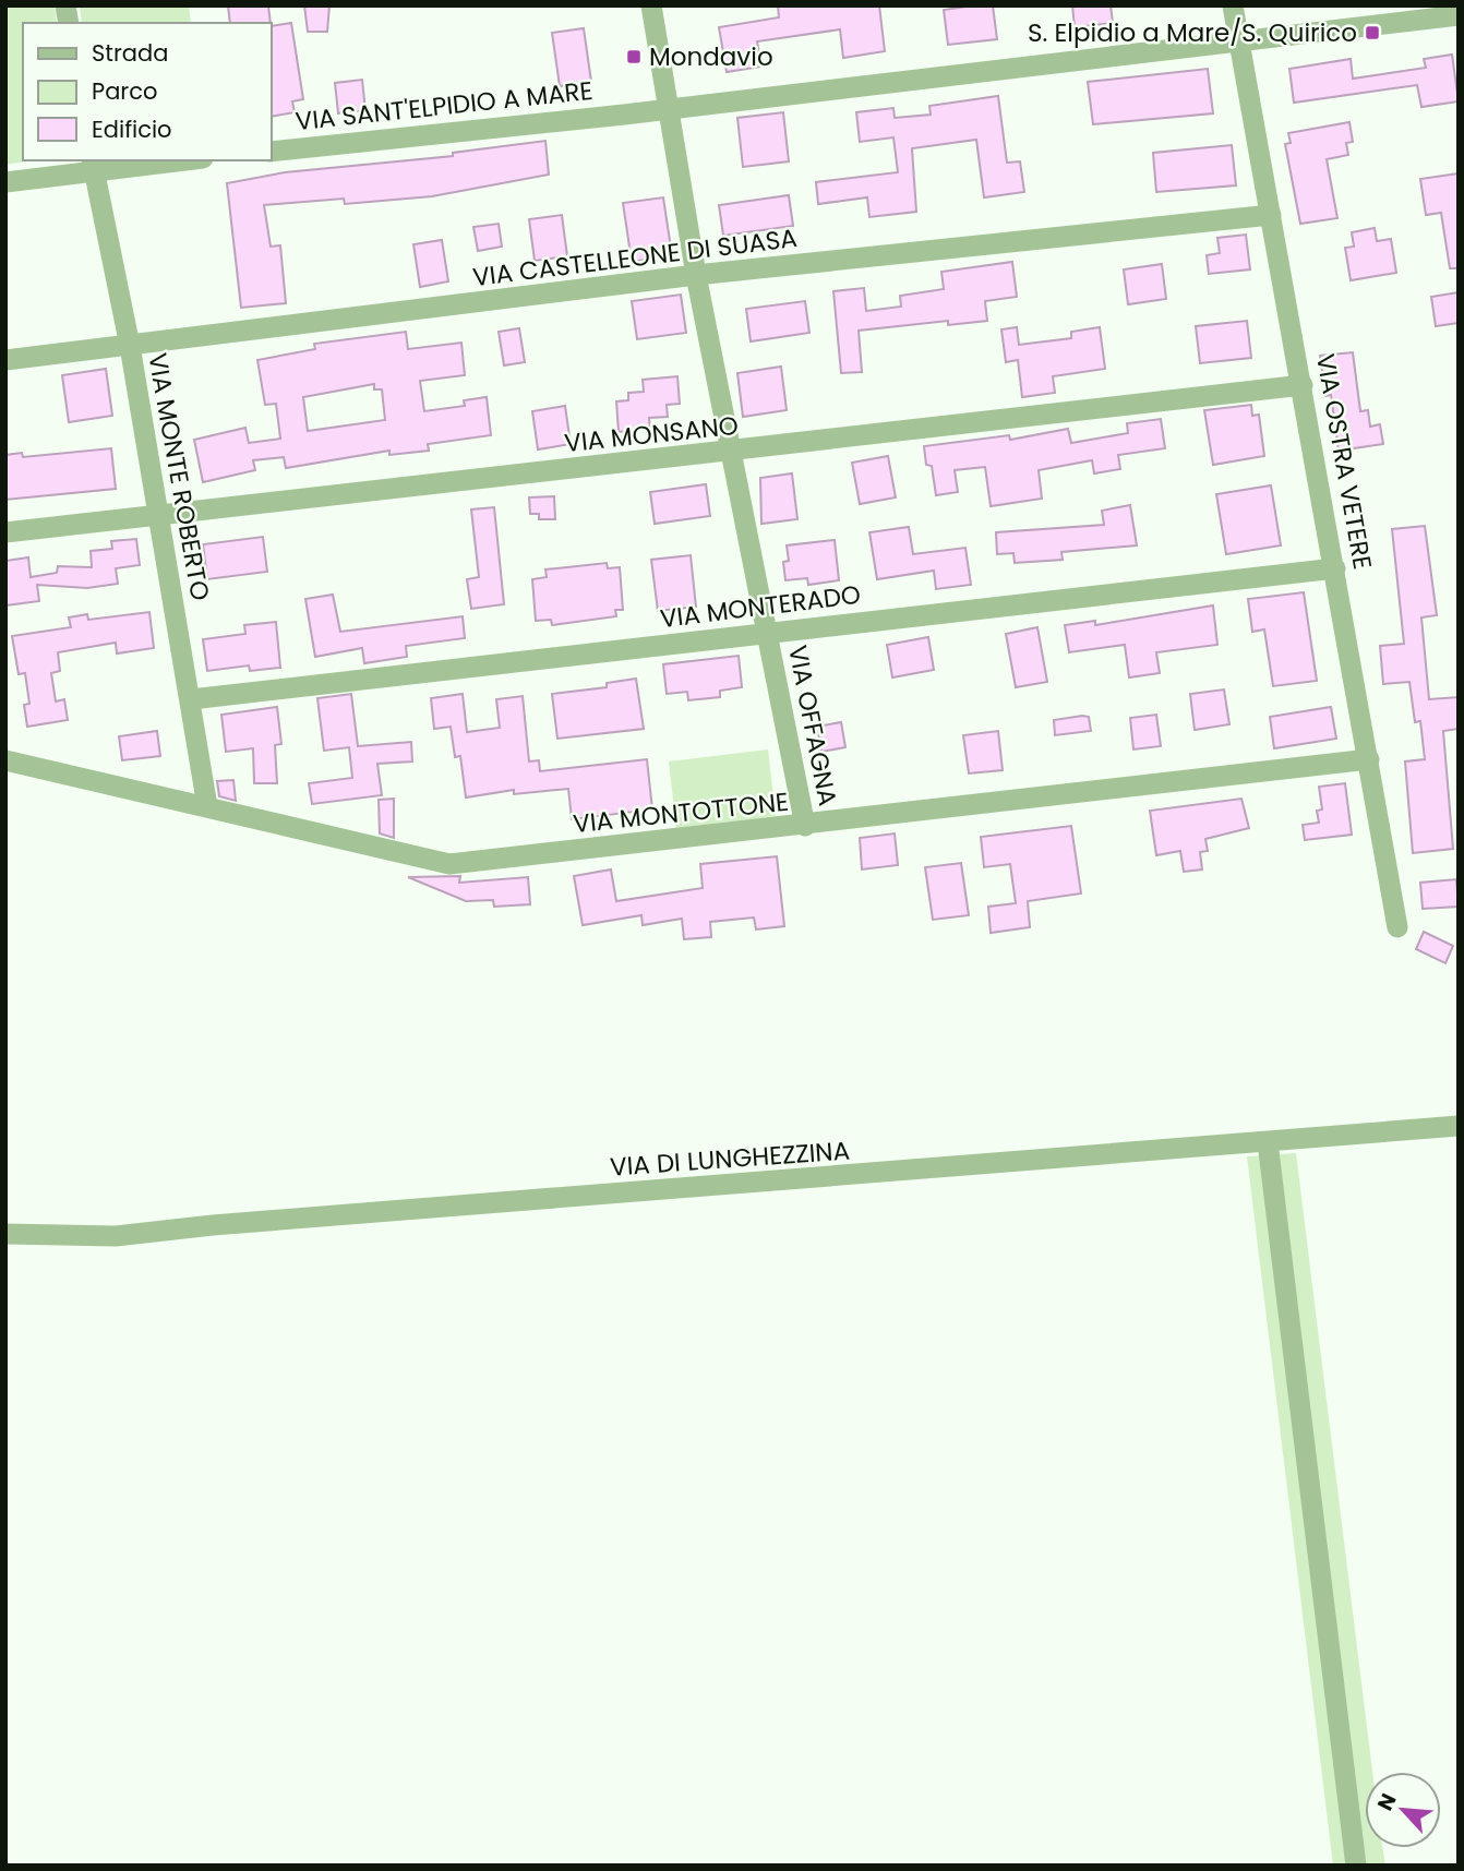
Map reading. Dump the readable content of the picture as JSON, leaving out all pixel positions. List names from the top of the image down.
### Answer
{
  "streets": {
    "street": [
      "VIA SANT'ELPIDIO A MARE",
      "VIA CASTELLEONE DI SUASA",
      "VIA MONSANO",
      "VIA OSTRA VETERE",
      "VIA MONTE ROBERTO",
      "VIA MONTERADO",
      "VIA OFFAGNA",
      "VIA MONTOTTONE",
      "VIA DI LUNGHEZZINA"
    ]
  },
  "crossings": [
    ["VIA SANT'ELPIDIO A MARE", "VIA OSTRA VETERE"],
    ["VIA SANT'ELPIDIO A MARE", "VIA OFFAGNA"],
    ["VIA CASTELLEONE DI SUASA", "VIA OSTRA VETERE"],
    ["VIA CASTELLEONE DI SUASA", "VIA MONTE ROBERTO"],
    ["VIA CASTELLEONE DI SUASA", "VIA OFFAGNA"],
    ["VIA MONSANO", "VIA OSTRA VETERE"],
    ["VIA MONSANO", "VIA MONTE ROBERTO"],
    ["VIA MONSANO", "VIA OFFAGNA"],
    ["VIA OSTRA VETERE", "VIA MONTERADO"],
    ["VIA OSTRA VETERE", "VIA MONTOTTONE"],
    ["VIA MONTE ROBERTO", "VIA MONTERADO"],
    ["VIA MONTE ROBERTO", "VIA MONTOTTONE"],
    ["VIA MONTERADO", "VIA OFFAGNA"],
    ["VIA OFFAGNA", "VIA MONTOTTONE"]
  ],
  "places": {
    "transit": ["S. Elpidio a Mare/S. Quirico", "Mondavio"]
  },
  "legend": ["Strada", "Parco", "Edificio"],
  "north": "top left"
}
